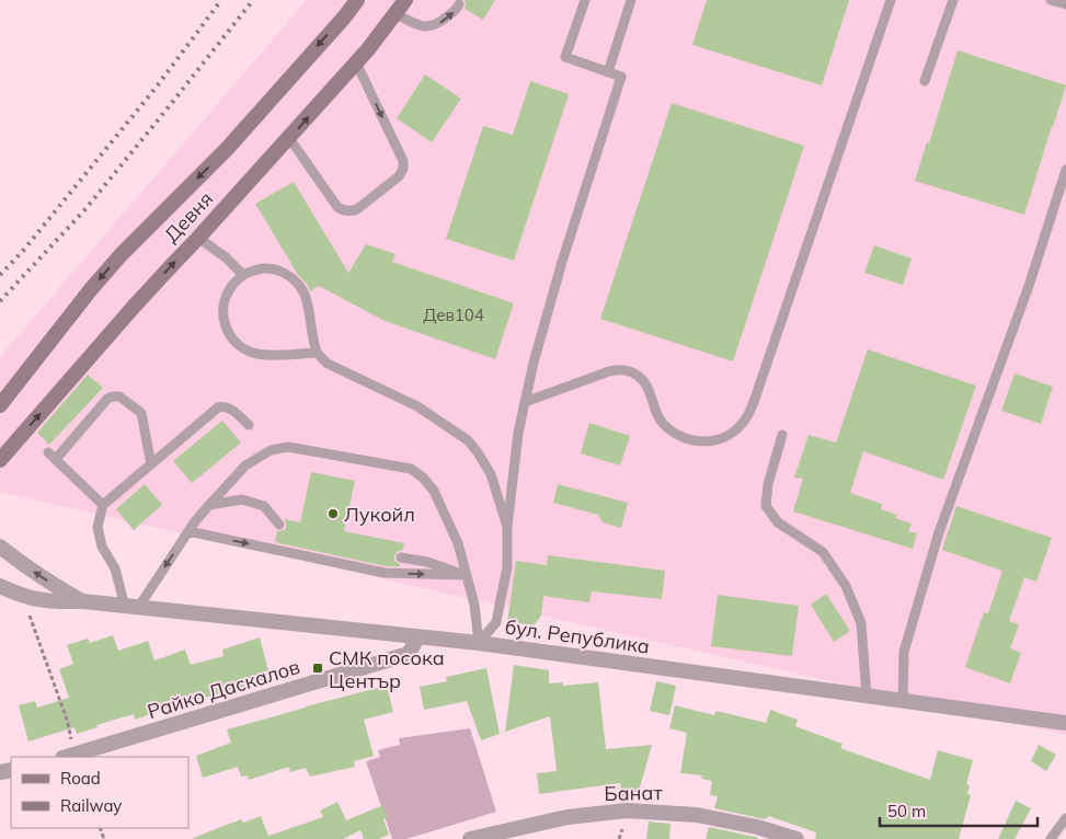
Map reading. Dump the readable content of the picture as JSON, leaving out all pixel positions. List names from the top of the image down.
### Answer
{
  "streets": {
    "main road": ["Девня"],
    "street": ["бул. Република", "Райко Даскалов", "Банат"]
  },
  "crossings": [
    ["бул. Република", "Райко Даскалов"]
  ],
  "places": {
    "other": ["Лукойл"],
    "transit": ["СМК посока Център"]
  },
  "house_numbers": ["Дев104"],
  "legend": ["Road", "Railway"],
  "scale_bar": "50 m"
}
